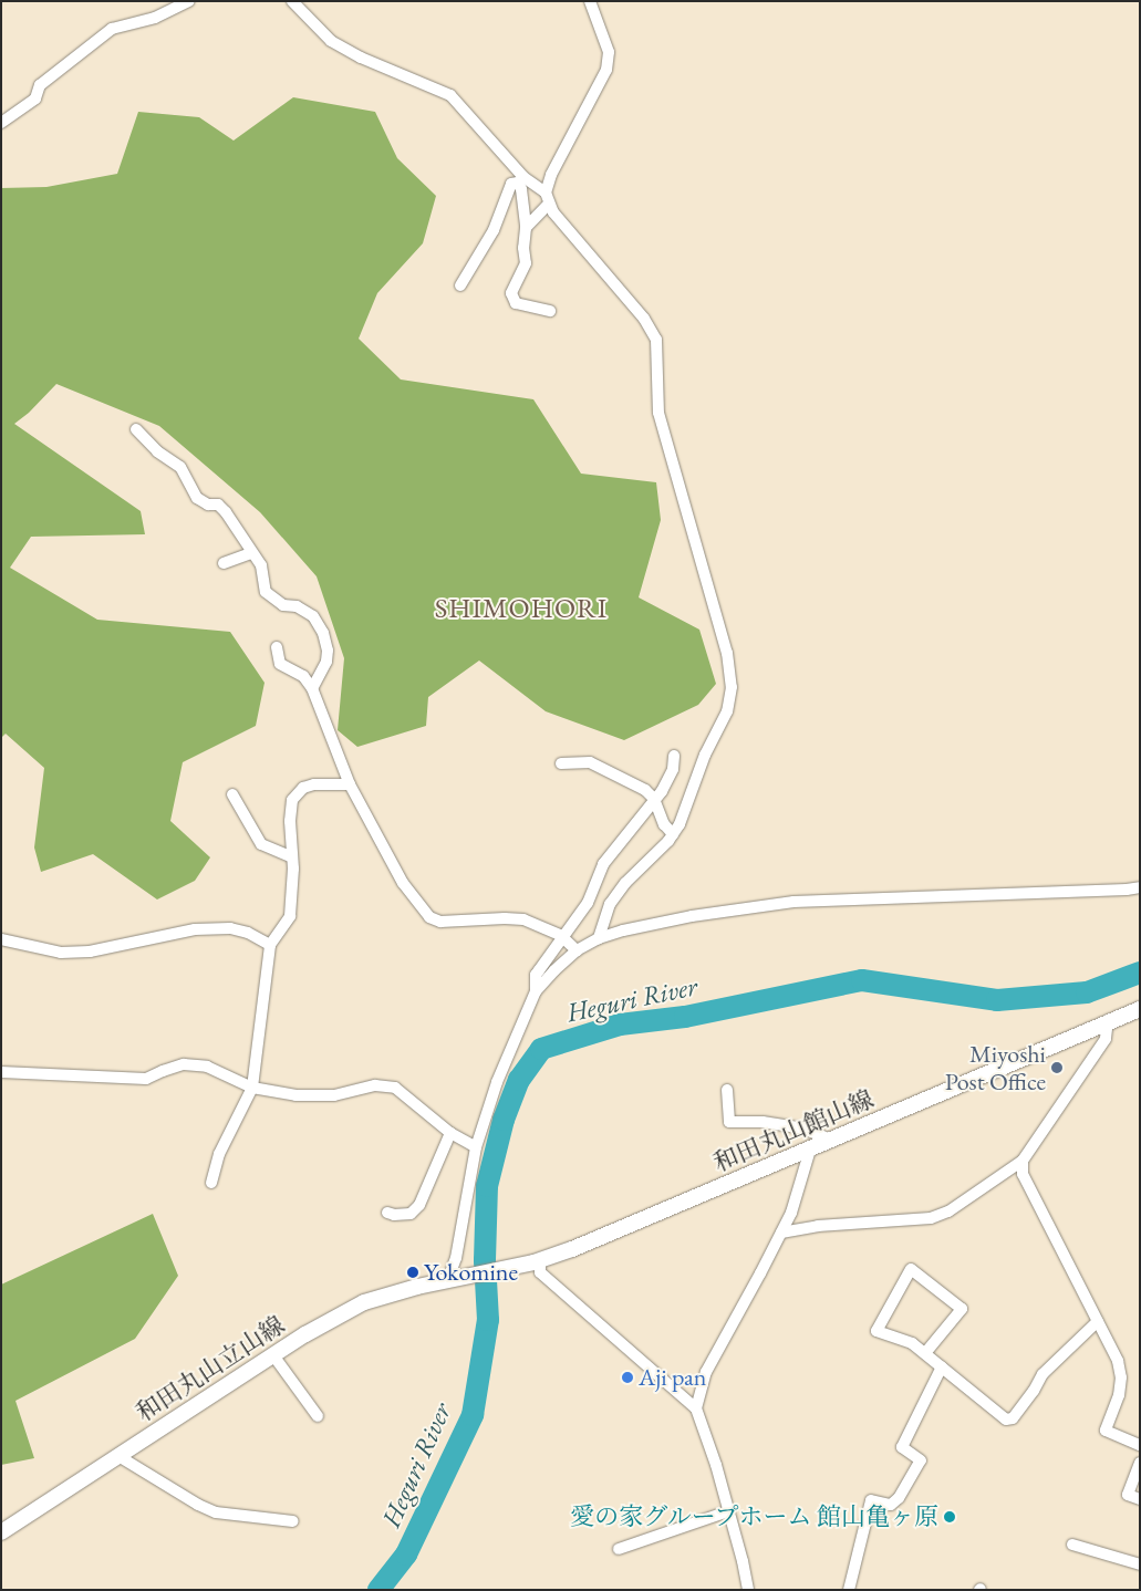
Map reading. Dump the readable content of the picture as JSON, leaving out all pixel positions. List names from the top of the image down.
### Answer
{
  "streets": {
    "main road": ["和田丸山館山線", "和田丸山立山線"]
  },
  "crossings": [
    ["和田丸山館山線", "和田丸山立山線"]
  ],
  "districts": ["SHIMOHORI"],
  "water": ["Heguri River"],
  "places": [
    "Miyoshi Post Office",
    "Yokomine",
    "Aji pan",
    "愛の家グループホーム 館山亀ヶ原"
  ]
}
